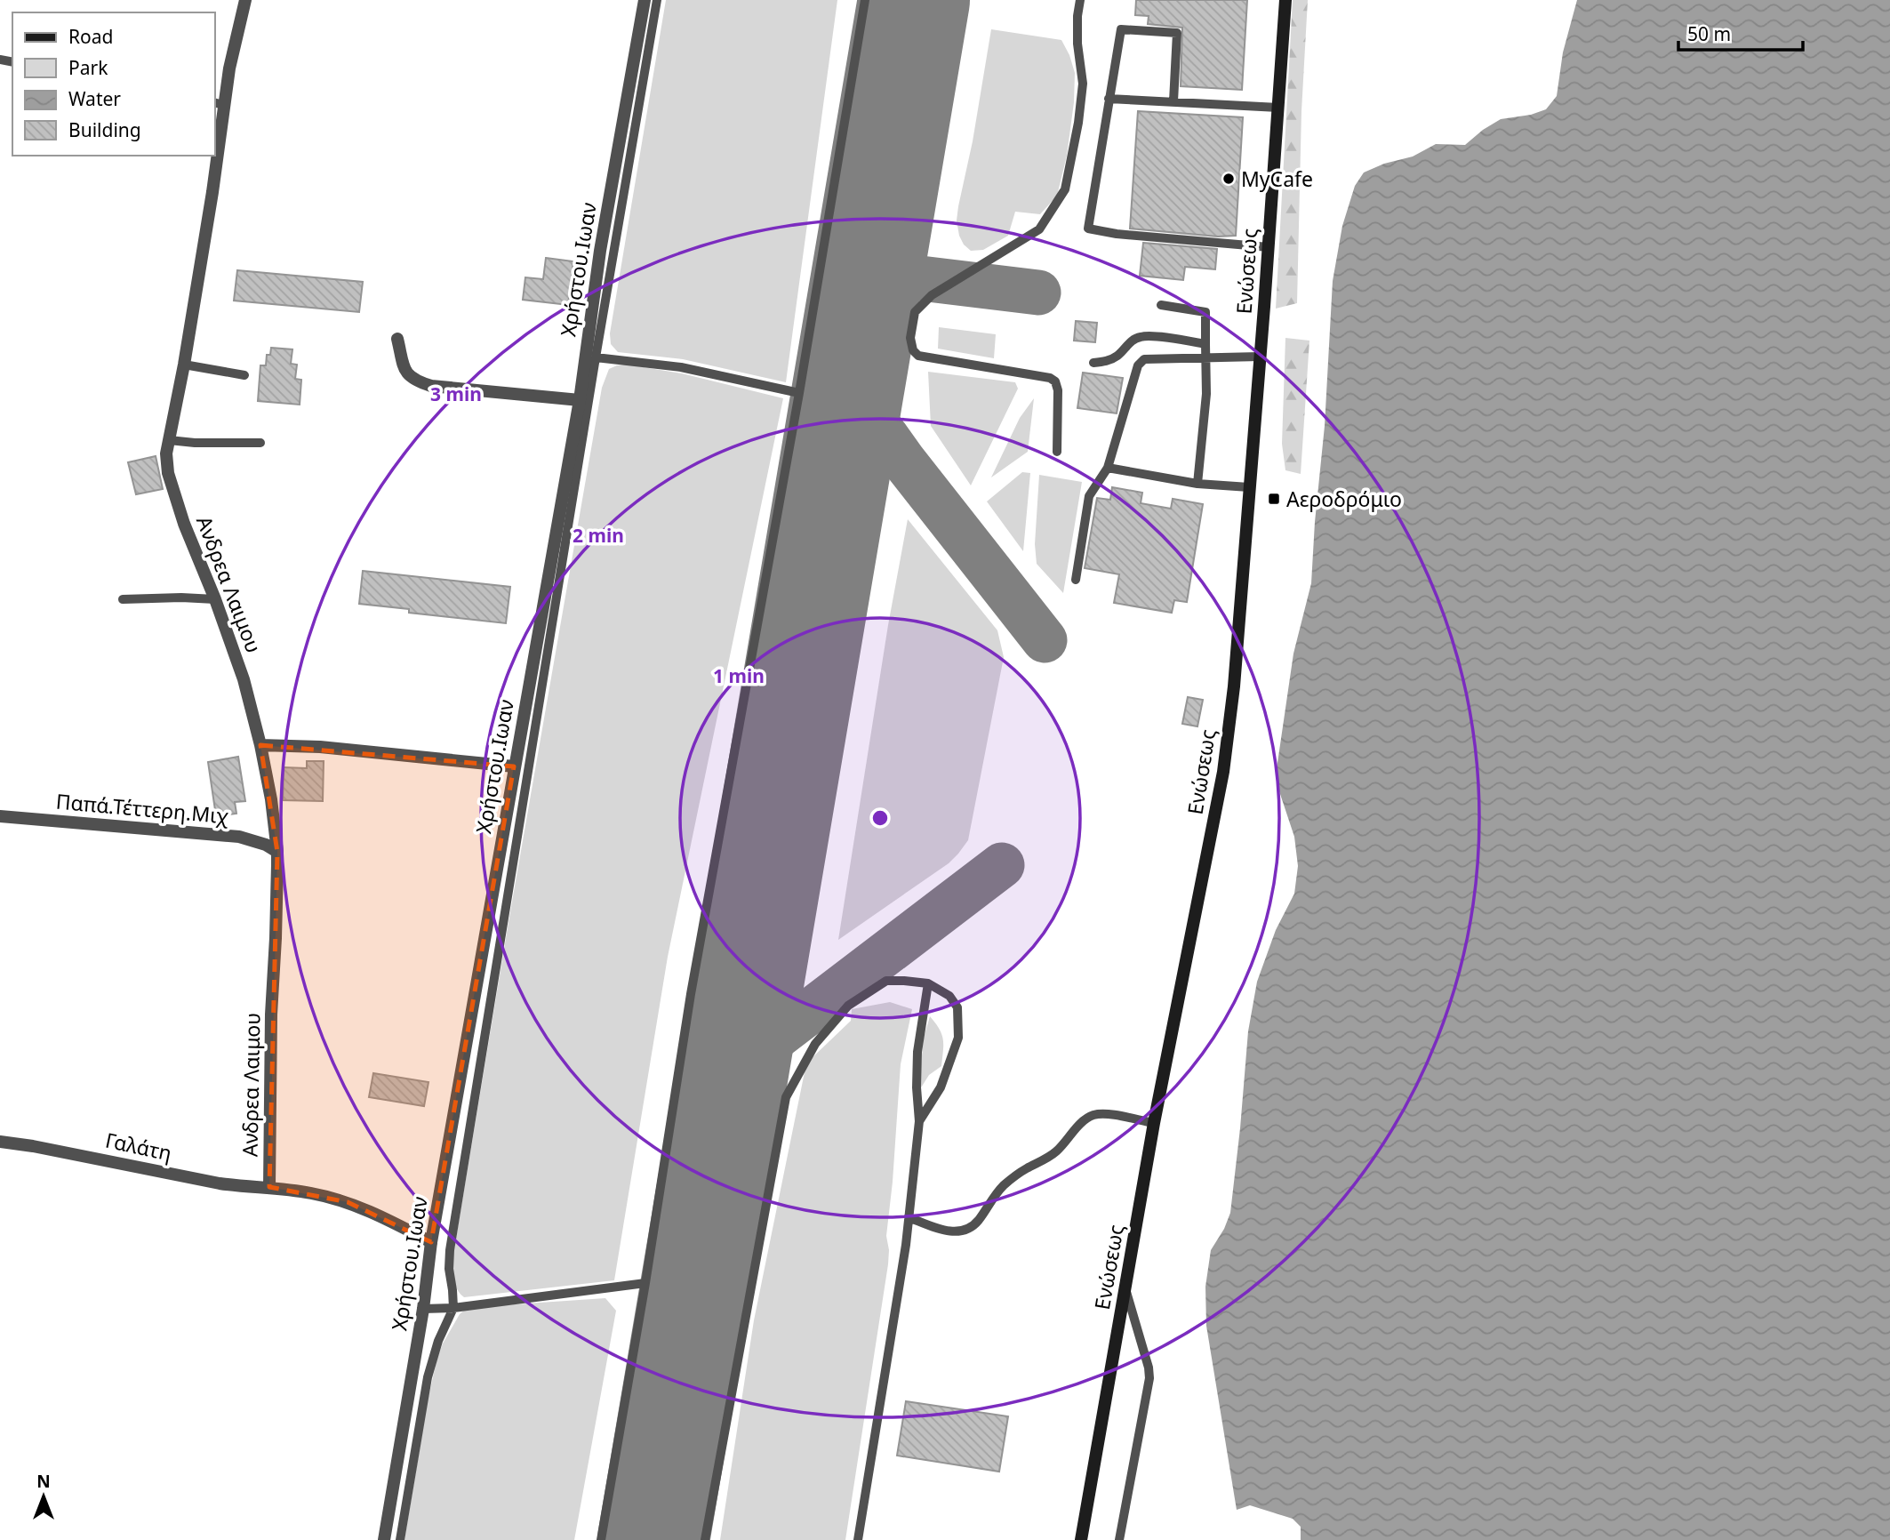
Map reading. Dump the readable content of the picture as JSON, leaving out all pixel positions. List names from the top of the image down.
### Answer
{
  "streets": {
    "main road": ["Ενώσεως"],
    "street": [
      "Χρήστου.Ιωαν",
      "Ανδρεα Λαιμου",
      "Παπά.Τέττερη.Μιχ",
      "Γαλάτη"
    ]
  },
  "crossings": [
    ["Χρήστου.Ιωαν", "Γαλάτη"],
    ["Ανδρεα Λαιμου", "Παπά.Τέττερη.Μιχ"],
    ["Ανδρεα Λαιμου", "Γαλάτη"]
  ],
  "places": {
    "other": ["MyCafe"],
    "transit": ["Αεροδρόμιο"]
  },
  "legend": [
    "Road",
    "Park",
    "Water",
    "Building"
  ],
  "scale_bar": "50 m",
  "north": "top",
  "rings": ["3 min", "2 min", "1 min"]
}
